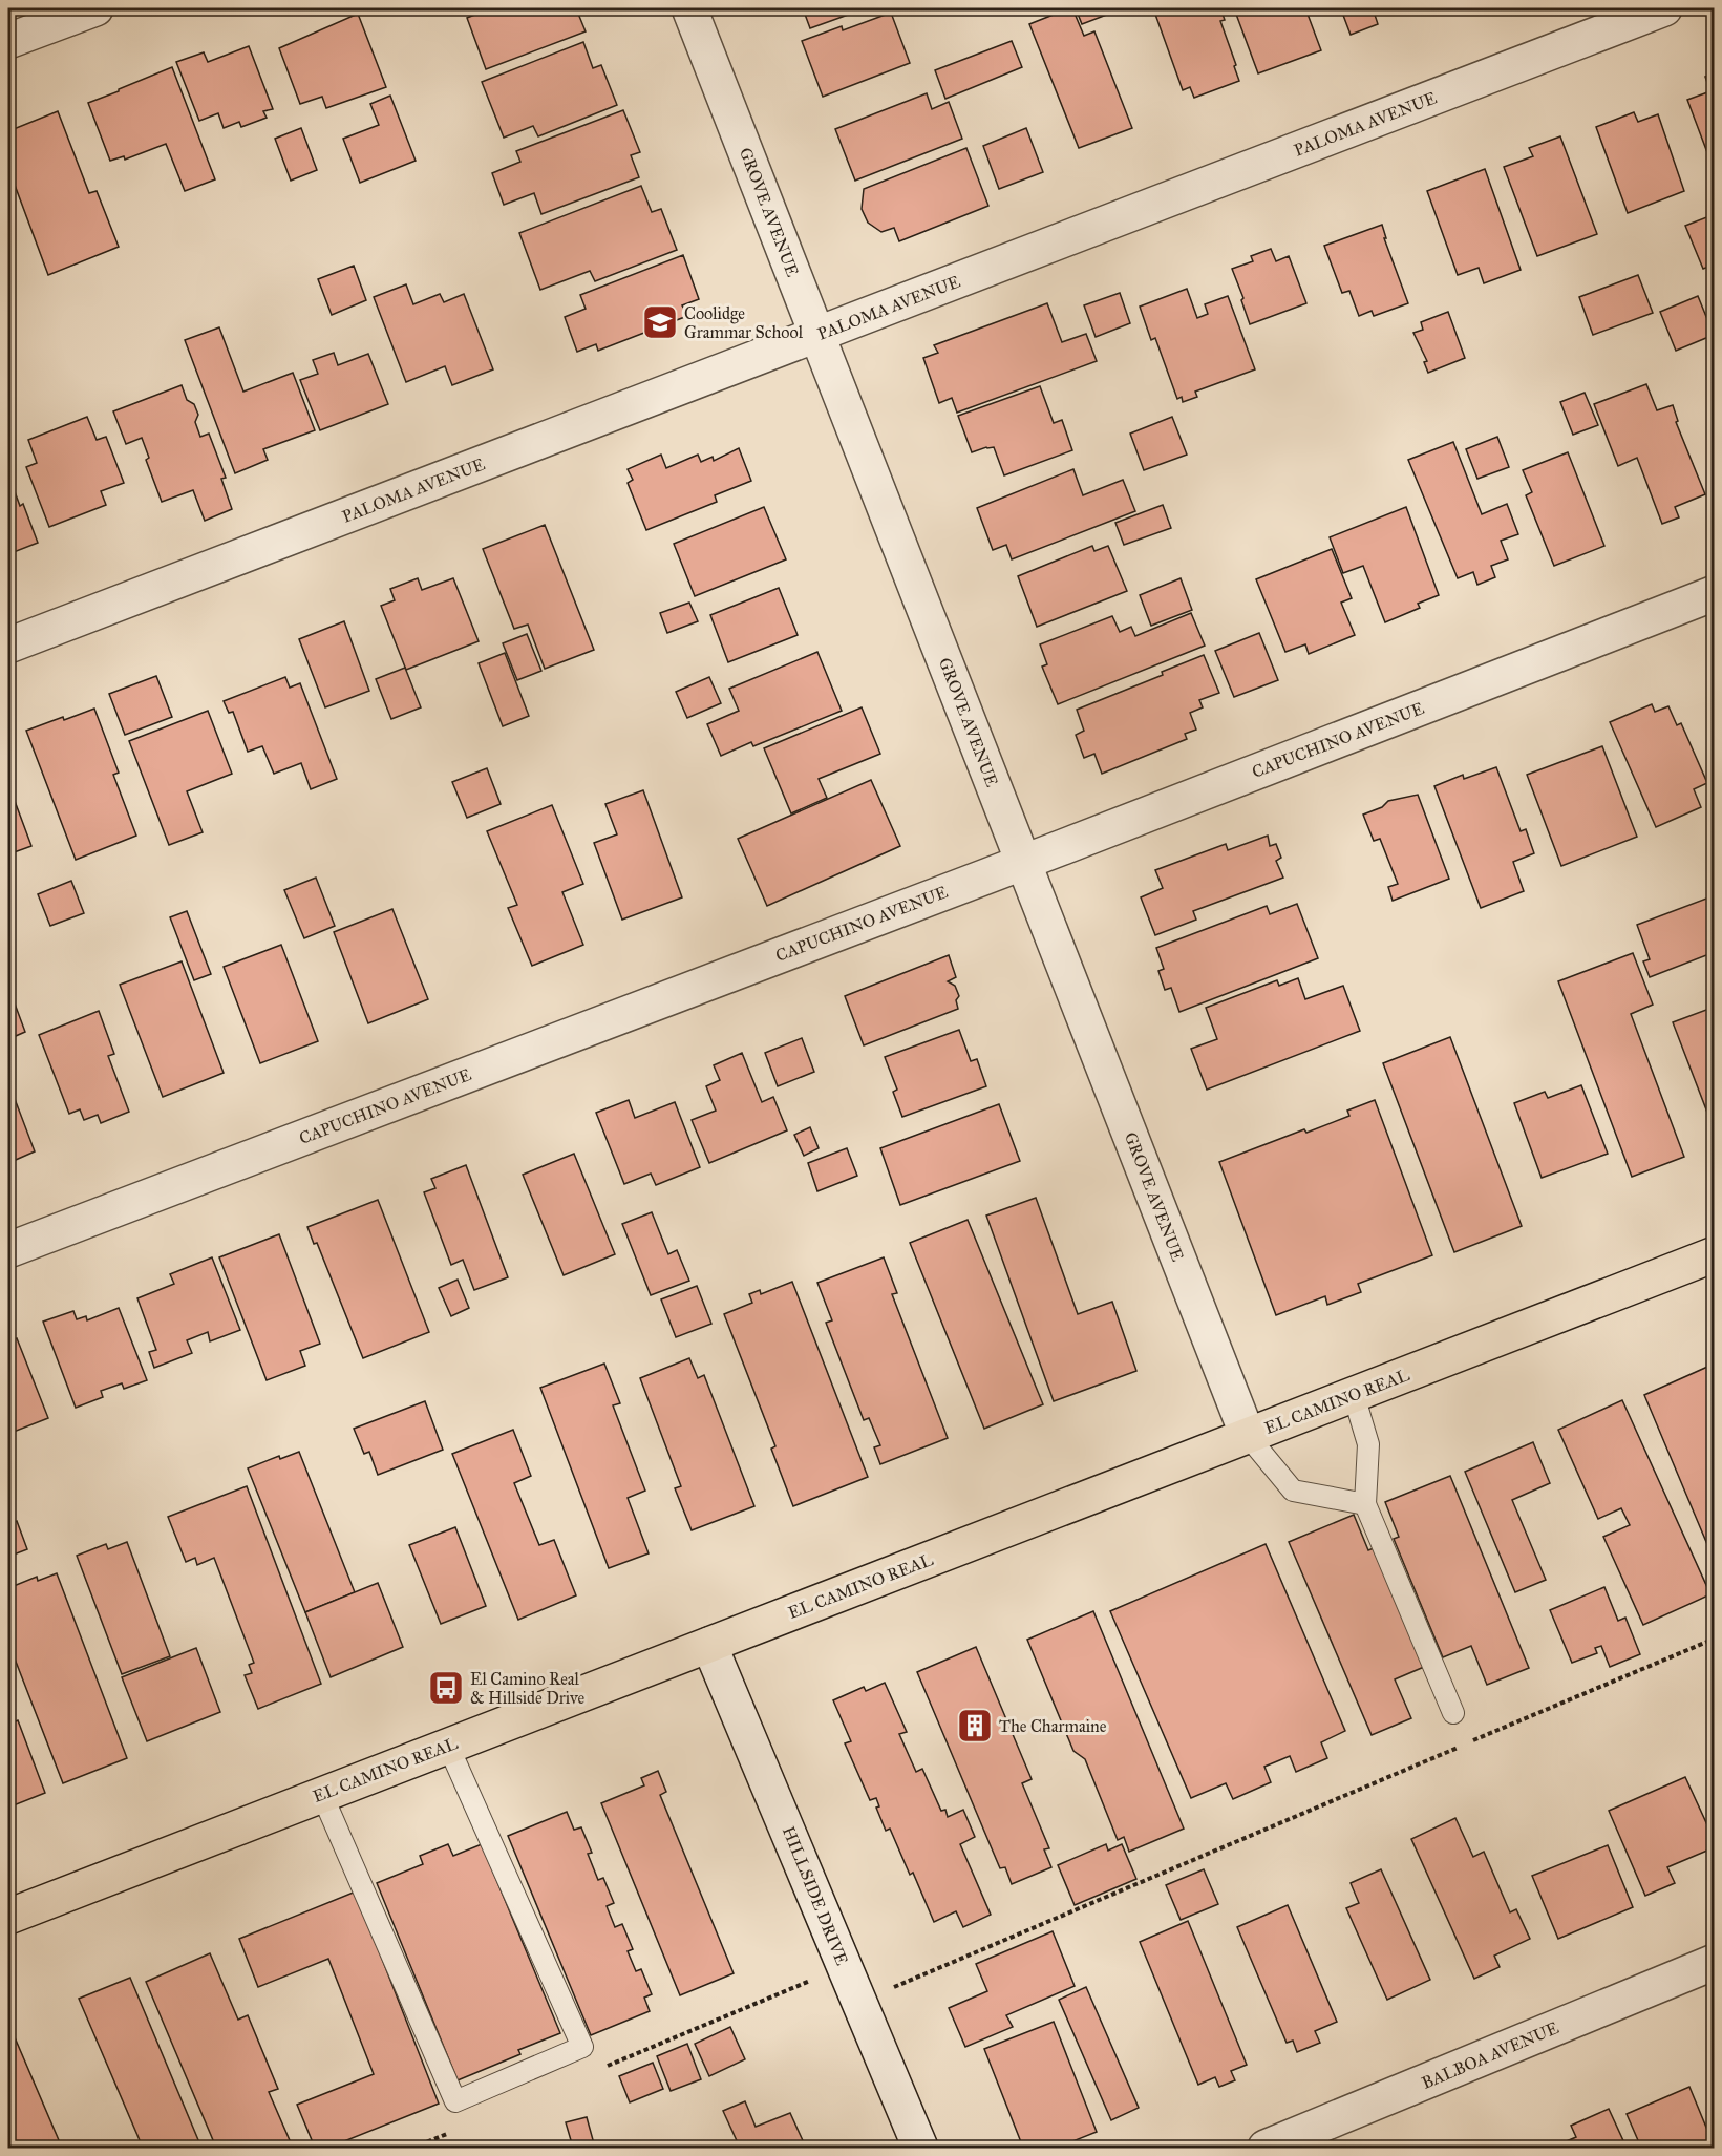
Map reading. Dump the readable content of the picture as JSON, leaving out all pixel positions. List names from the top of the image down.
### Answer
{
  "streets": {
    "main road": ["EL CAMINO REAL"],
    "street": [
      "PALOMA AVENUE",
      "GROVE AVENUE",
      "CAPUCHINO AVENUE",
      "HILLSIDE DRIVE",
      "BALBOA AVENUE"
    ]
  },
  "crossings": [
    ["PALOMA AVENUE", "GROVE AVENUE"],
    ["GROVE AVENUE", "CAPUCHINO AVENUE"],
    ["GROVE AVENUE", "EL CAMINO REAL"],
    ["EL CAMINO REAL", "HILLSIDE DRIVE"]
  ],
  "places": {
    "school or university": ["Coolidge Grammar School"],
    "bus stop": ["El Camino Real & Hillside Drive"],
    "building": ["The Charmaine"]
  }
}
